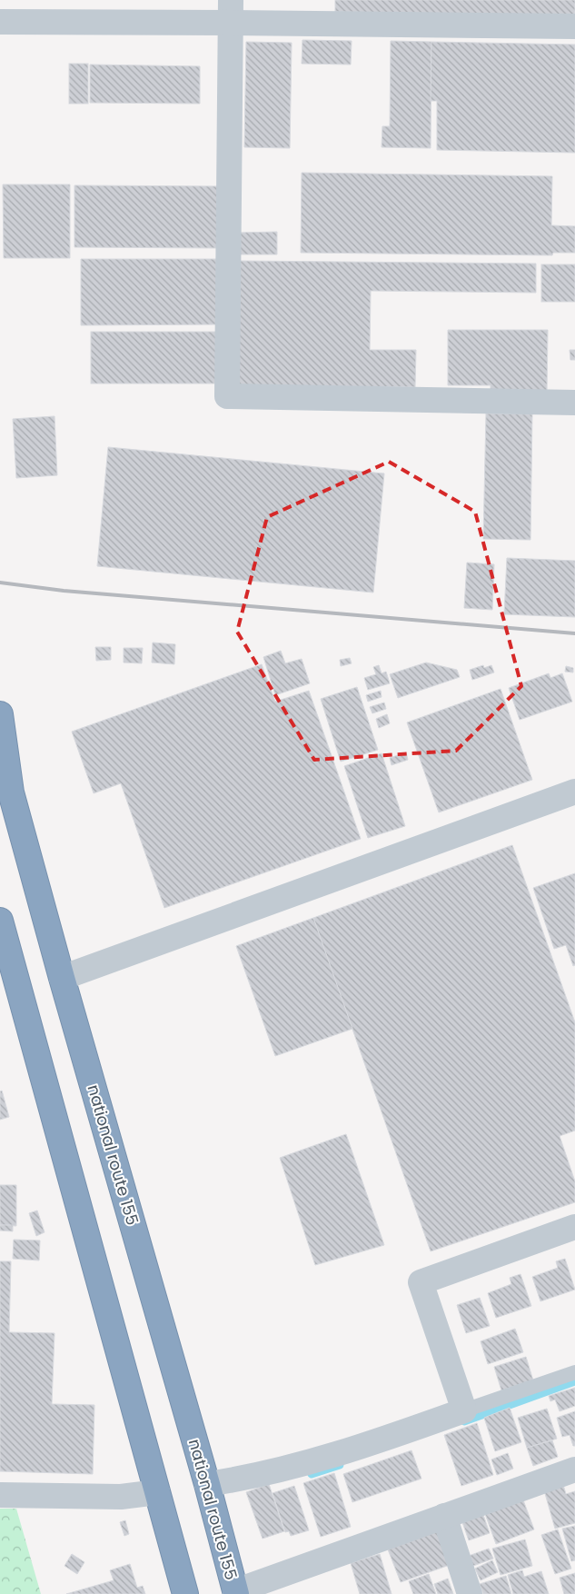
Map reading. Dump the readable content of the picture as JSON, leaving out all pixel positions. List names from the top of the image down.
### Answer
{
  "streets": {
    "highway": ["national route 155"]
  }
}
